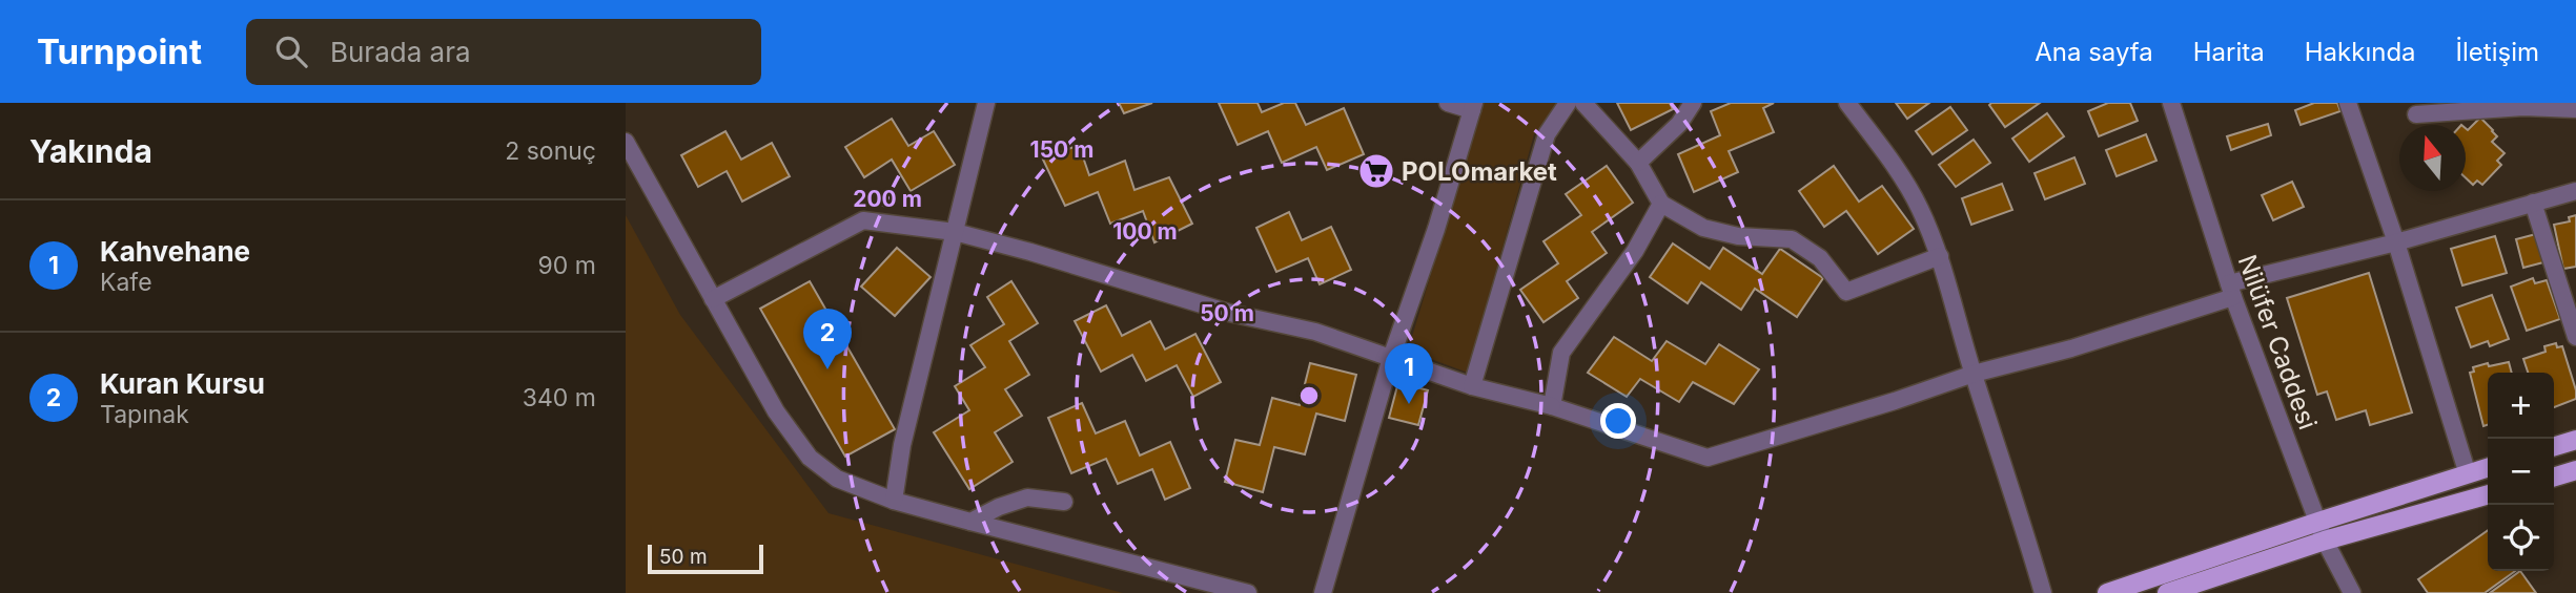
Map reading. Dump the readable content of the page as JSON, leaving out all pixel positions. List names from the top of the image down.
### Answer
{
  "streets": {
    "street": ["Nilüfer Caddesi"]
  },
  "places": {
    "supermarket": ["POLOmarket"]
  },
  "scale_bar": "50 m",
  "north": "top",
  "page": {
    "header": "Turnpoint",
    "search": "Burada ara",
    "nav": [
      "Ana sayfa",
      "Harita",
      "Hakkında",
      "İletişim"
    ],
    "heading": ["Yakında", "2 sonuç"],
    "list": [
      {
        "mark": "1",
        "name": "Kahvehane",
        "note": "Kafe",
        "value": "90 m"
      },
      {
        "mark": "2",
        "name": "Kuran Kursu",
        "note": "Tapınak",
        "value": "340 m"
      }
    ],
    "pins": ["2", "1"],
    "map_buttons": ["+", "−"],
    "scale": "50 m"
  },
  "rings": [
    "150 m",
    "200 m",
    "100 m",
    "50 m"
  ]
}
